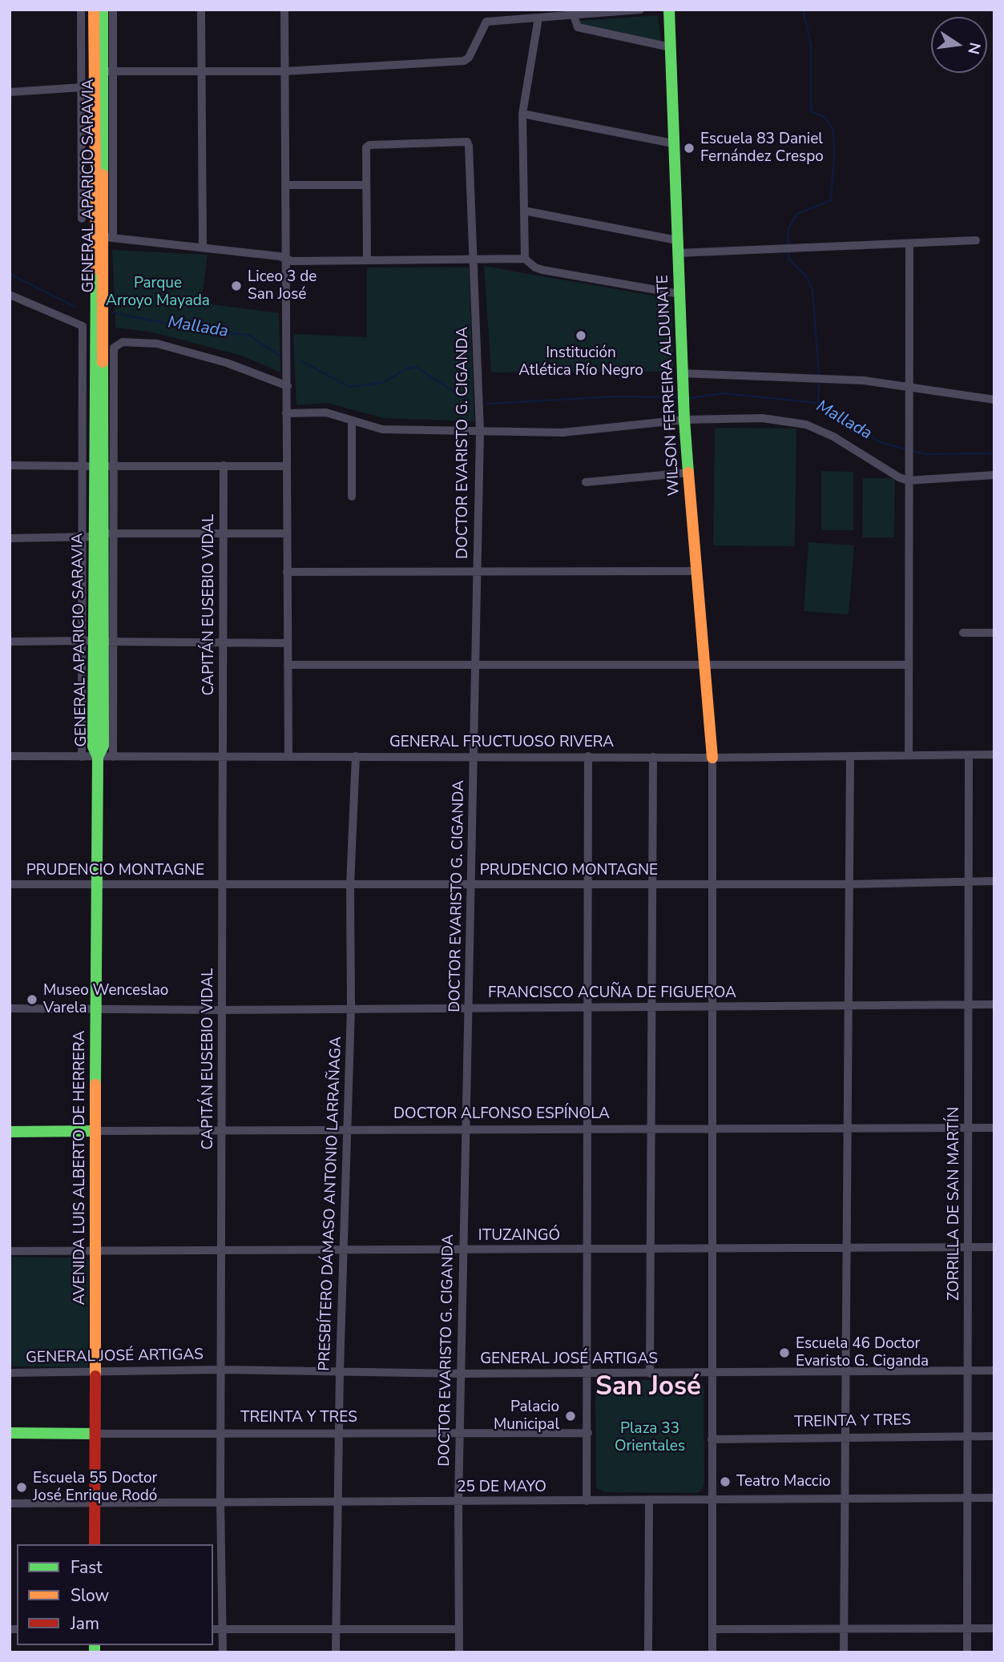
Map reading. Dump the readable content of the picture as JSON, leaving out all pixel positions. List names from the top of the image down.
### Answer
{
  "streets": {
    "main road": [
      "GENERAL APARICIO SARAVIA",
      "WILSON FERREIRA ALDUNATE",
      "DOCTOR ALFONSO ESPÍNOLA",
      "AVENIDA LUIS ALBERTO DE HERRERA",
      "TREINTA Y TRES"
    ],
    "street": [
      "DOCTOR EVARISTO G. CIGANDA",
      "CAPITÁN EUSEBIO VIDAL",
      "GENERAL FRUCTUOSO RIVERA",
      "PRUDENCIO MONTAGNE",
      "FRANCISCO ACUÑA DE FIGUEROA",
      "PRESBÍTERO DÁMASO ANTONIO LARRAÑAGA",
      "ZORRILLA DE SAN MARTÍN",
      "ITUZAINGÓ",
      "GENERAL JOSÉ ARTIGAS",
      "25 DE MAYO"
    ]
  },
  "crossings": [
    ["GENERAL APARICIO SARAVIA", "GENERAL FRUCTUOSO RIVERA"],
    ["GENERAL APARICIO SARAVIA", "AVENIDA LUIS ALBERTO DE HERRERA"],
    ["WILSON FERREIRA ALDUNATE", "GENERAL FRUCTUOSO RIVERA"],
    ["DOCTOR EVARISTO G. CIGANDA", "GENERAL FRUCTUOSO RIVERA"],
    ["DOCTOR EVARISTO G. CIGANDA", "PRUDENCIO MONTAGNE"],
    ["DOCTOR EVARISTO G. CIGANDA", "FRANCISCO ACUÑA DE FIGUEROA"],
    ["DOCTOR EVARISTO G. CIGANDA", "DOCTOR ALFONSO ESPÍNOLA"],
    ["DOCTOR EVARISTO G. CIGANDA", "ITUZAINGÓ"],
    ["DOCTOR EVARISTO G. CIGANDA", "GENERAL JOSÉ ARTIGAS"],
    ["DOCTOR EVARISTO G. CIGANDA", "TREINTA Y TRES"],
    ["DOCTOR EVARISTO G. CIGANDA", "25 DE MAYO"],
    ["CAPITÁN EUSEBIO VIDAL", "GENERAL FRUCTUOSO RIVERA"],
    ["CAPITÁN EUSEBIO VIDAL", "PRUDENCIO MONTAGNE"],
    ["CAPITÁN EUSEBIO VIDAL", "FRANCISCO ACUÑA DE FIGUEROA"],
    ["CAPITÁN EUSEBIO VIDAL", "DOCTOR ALFONSO ESPÍNOLA"],
    ["CAPITÁN EUSEBIO VIDAL", "ITUZAINGÓ"],
    ["CAPITÁN EUSEBIO VIDAL", "GENERAL JOSÉ ARTIGAS"],
    ["CAPITÁN EUSEBIO VIDAL", "TREINTA Y TRES"],
    ["CAPITÁN EUSEBIO VIDAL", "25 DE MAYO"],
    ["GENERAL FRUCTUOSO RIVERA", "AVENIDA LUIS ALBERTO DE HERRERA"],
    ["GENERAL FRUCTUOSO RIVERA", "PRESBÍTERO DÁMASO ANTONIO LARRAÑAGA"],
    ["GENERAL FRUCTUOSO RIVERA", "ZORRILLA DE SAN MARTÍN"],
    ["PRUDENCIO MONTAGNE", "AVENIDA LUIS ALBERTO DE HERRERA"],
    ["PRUDENCIO MONTAGNE", "PRESBÍTERO DÁMASO ANTONIO LARRAÑAGA"],
    ["PRUDENCIO MONTAGNE", "ZORRILLA DE SAN MARTÍN"],
    ["FRANCISCO ACUÑA DE FIGUEROA", "AVENIDA LUIS ALBERTO DE HERRERA"],
    ["FRANCISCO ACUÑA DE FIGUEROA", "PRESBÍTERO DÁMASO ANTONIO LARRAÑAGA"],
    ["FRANCISCO ACUÑA DE FIGUEROA", "ZORRILLA DE SAN MARTÍN"],
    ["DOCTOR ALFONSO ESPÍNOLA", "AVENIDA LUIS ALBERTO DE HERRERA"],
    ["DOCTOR ALFONSO ESPÍNOLA", "PRESBÍTERO DÁMASO ANTONIO LARRAÑAGA"],
    ["DOCTOR ALFONSO ESPÍNOLA", "ZORRILLA DE SAN MARTÍN"],
    ["AVENIDA LUIS ALBERTO DE HERRERA", "ITUZAINGÓ"],
    ["AVENIDA LUIS ALBERTO DE HERRERA", "GENERAL JOSÉ ARTIGAS"],
    ["AVENIDA LUIS ALBERTO DE HERRERA", "TREINTA Y TRES"],
    ["AVENIDA LUIS ALBERTO DE HERRERA", "25 DE MAYO"],
    ["PRESBÍTERO DÁMASO ANTONIO LARRAÑAGA", "ITUZAINGÓ"],
    ["PRESBÍTERO DÁMASO ANTONIO LARRAÑAGA", "GENERAL JOSÉ ARTIGAS"],
    ["PRESBÍTERO DÁMASO ANTONIO LARRAÑAGA", "TREINTA Y TRES"],
    ["PRESBÍTERO DÁMASO ANTONIO LARRAÑAGA", "25 DE MAYO"],
    ["ZORRILLA DE SAN MARTÍN", "ITUZAINGÓ"],
    ["ZORRILLA DE SAN MARTÍN", "GENERAL JOSÉ ARTIGAS"],
    ["ZORRILLA DE SAN MARTÍN", "TREINTA Y TRES"],
    ["ZORRILLA DE SAN MARTÍN", "25 DE MAYO"]
  ],
  "districts": ["San José"],
  "water": ["Mallada"],
  "parks": ["Parque Arroyo Mayada", "Plaza 33 Orientales"],
  "places": [
    "Escuela 83 Daniel Fernández Crespo",
    "Liceo 3 de San José",
    "Institución Atlética Río Negro",
    "Museo Wenceslao Varela",
    "Escuela 46 Doctor Evaristo G. Ciganda",
    "Palacio Municipal",
    "Teatro Maccio",
    "Escuela 55 Doctor José Enrique Rodó"
  ],
  "legend": ["Fast", "Slow", "Jam"],
  "north": "right"
}
